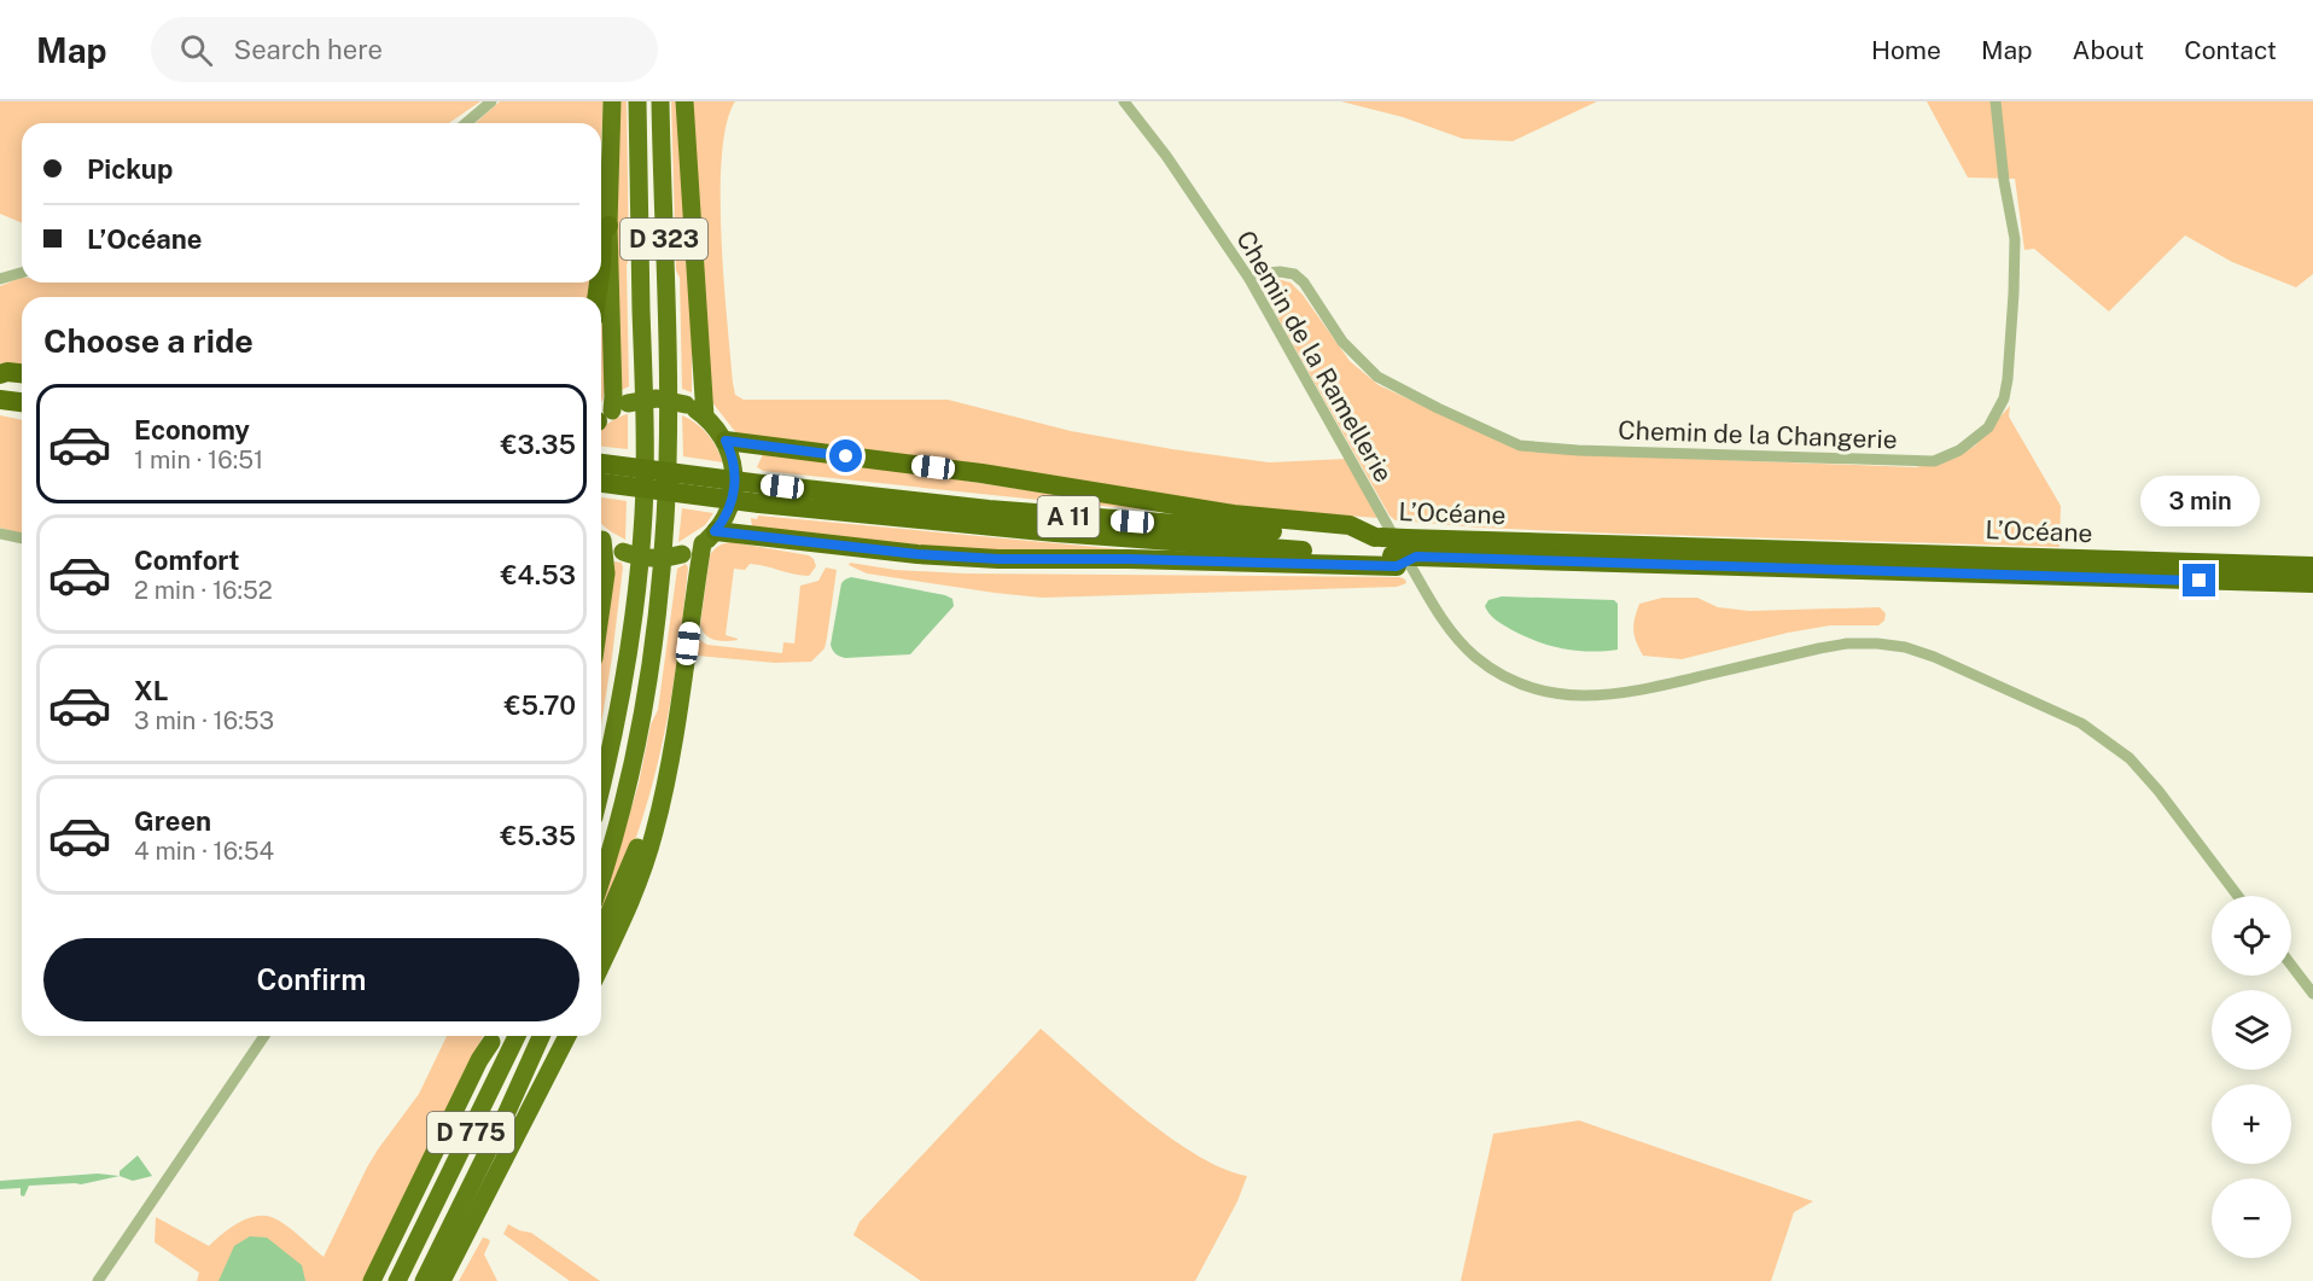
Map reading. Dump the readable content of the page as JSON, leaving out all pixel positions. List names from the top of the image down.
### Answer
{
  "streets": {
    "highway": [
      "D 323",
      "L’Océane",
      "A 11",
      "D 775"
    ],
    "street": ["Chemin de la Ramellerie", "Chemin de la Changerie"]
  },
  "crossings": [
    ["Chemin de la Ramellerie", "Chemin de la Changerie"]
  ],
  "page": {
    "header": "Map",
    "search": "Search here",
    "nav": [
      "Home",
      "Map",
      "About",
      "Contact"
    ],
    "banner": ["Pickup", "L’Océane"],
    "heading": "Choose a ride",
    "list": [
      {
        "name": "Economy",
        "note": "1 min · 16:51",
        "value": "€3.35"
      },
      {
        "name": "Comfort",
        "note": "2 min · 16:52",
        "value": "€4.53"
      },
      {
        "name": "XL",
        "note": "3 min · 16:53",
        "value": "€5.70"
      },
      {
        "name": "Green",
        "note": "4 min · 16:54",
        "value": "€5.35"
      }
    ],
    "bubble": "3 min",
    "map_buttons": ["+", "−"],
    "buttons": "Confirm"
  }
}
